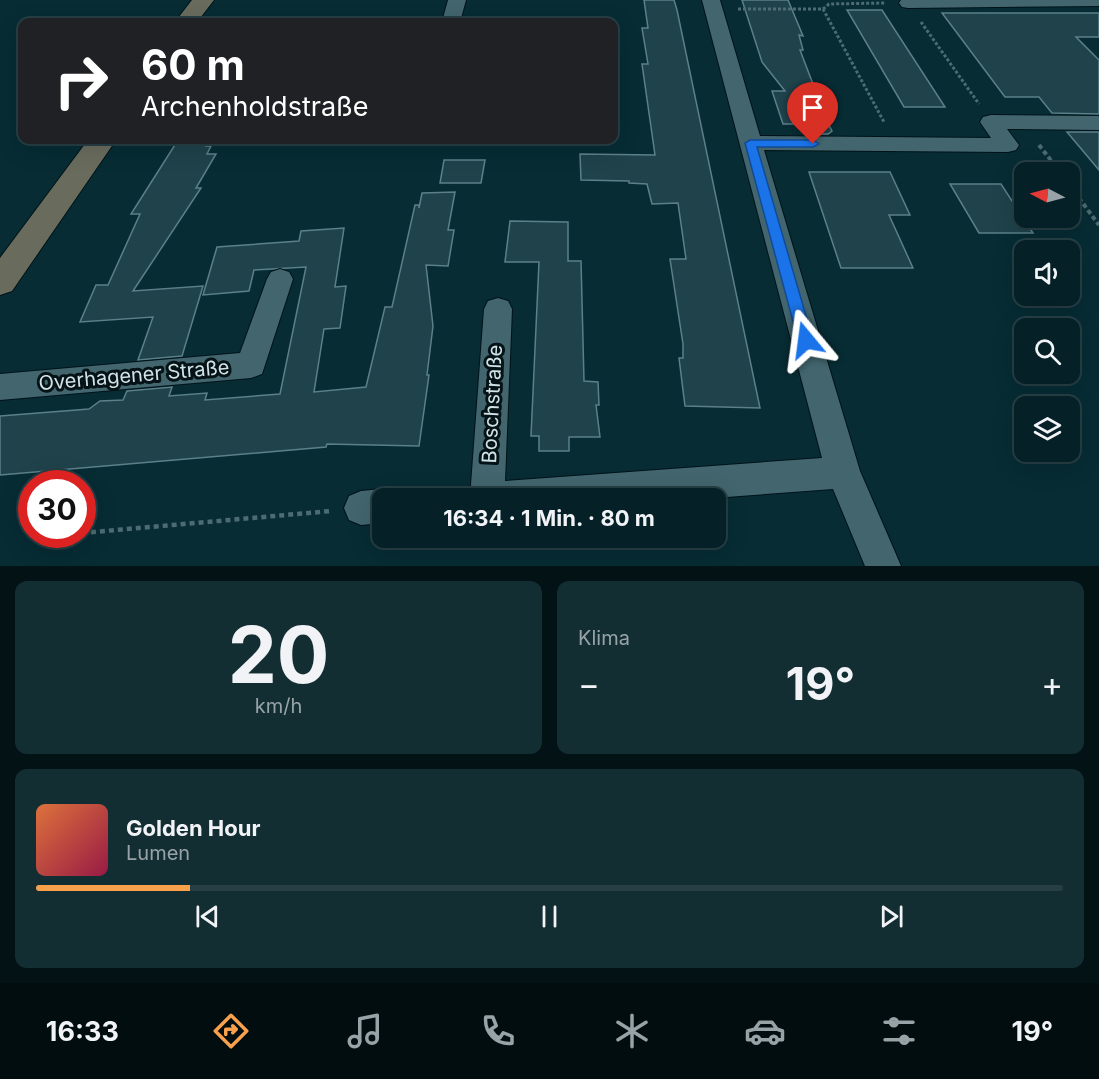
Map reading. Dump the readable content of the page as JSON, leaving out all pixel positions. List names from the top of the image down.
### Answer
{
  "streets": {
    "street": ["Overhagener Straße", "Boschstraße"]
  },
  "north": "left",
  "page": {
    "turn": ["60 m", "Archenholdstraße"],
    "limit": "30",
    "trip": "16:34 · 1 Min. · 80 m",
    "tile": [
      ["20", "km/h"],
      "Klima"
    ],
    "heat": ["−", "19°", "+"],
    "song": ["Golden Hour", "Lumen"],
    "tabs": ["16:33", "19°"]
  }
}
